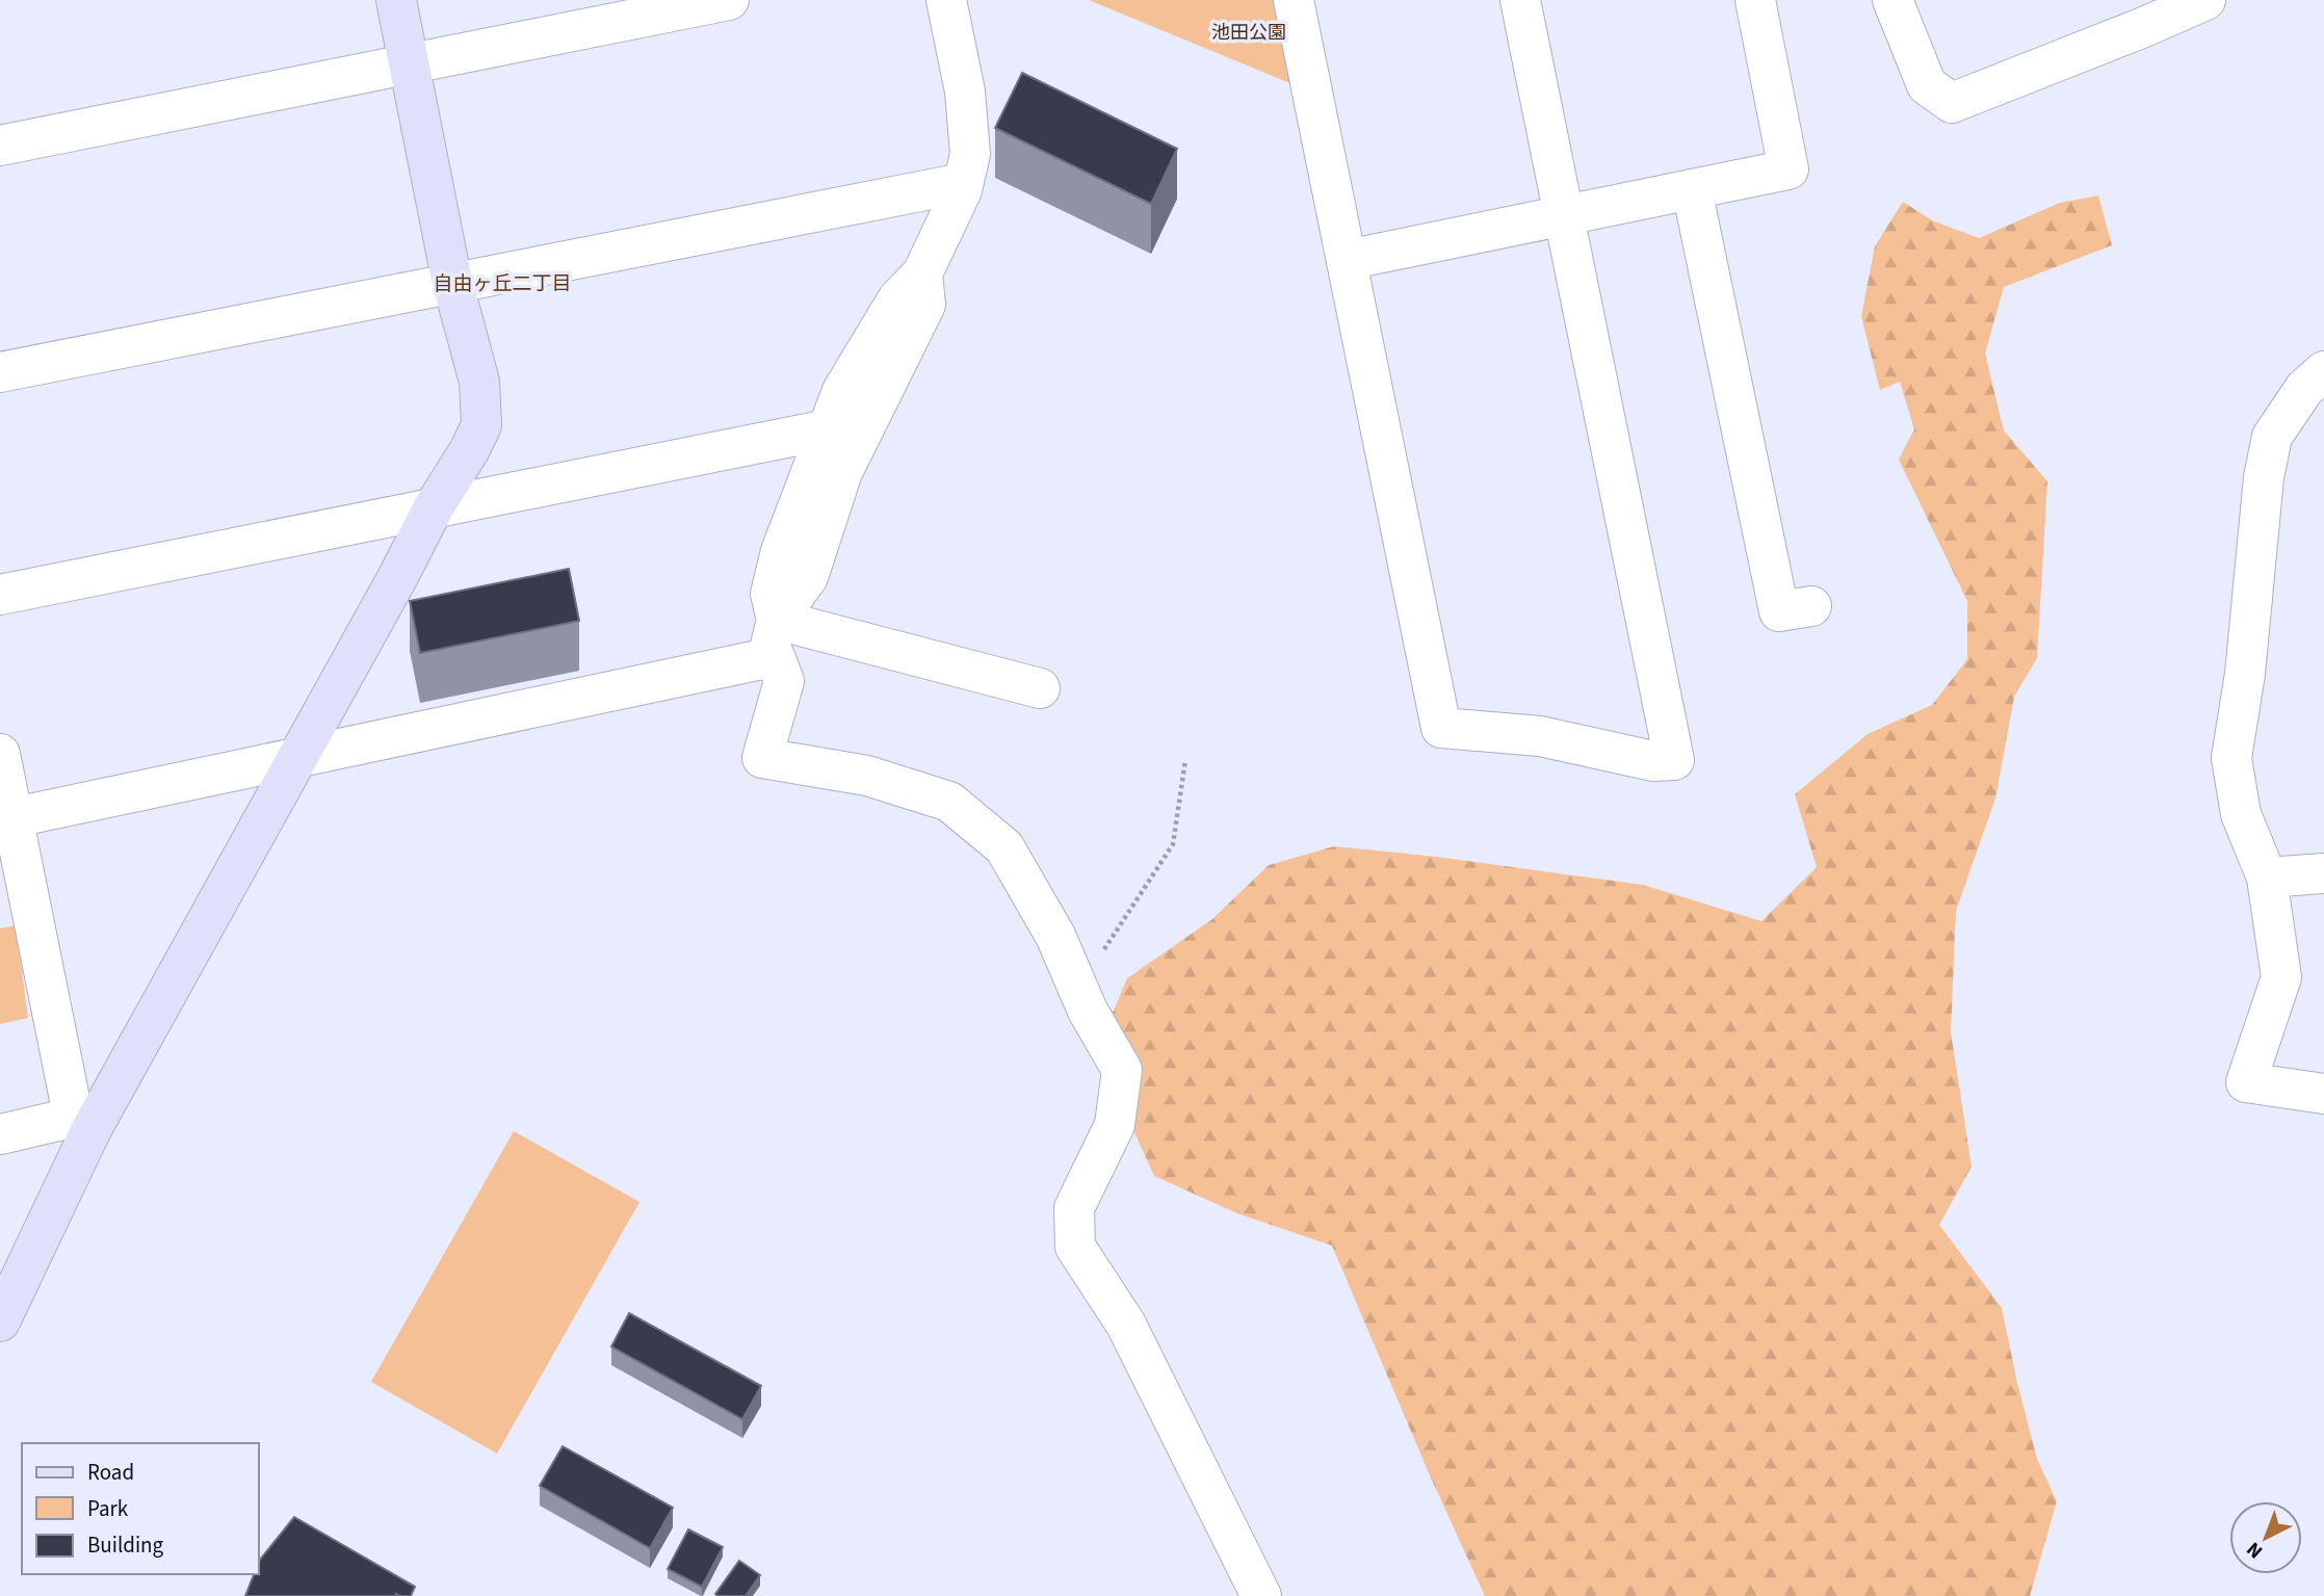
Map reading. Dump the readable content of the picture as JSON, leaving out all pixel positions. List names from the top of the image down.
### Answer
{
  "districts": ["自由ヶ丘二丁目"],
  "parks": ["池田公園"],
  "legend": ["Road", "Park", "Building"],
  "north": "bottom left"
}
